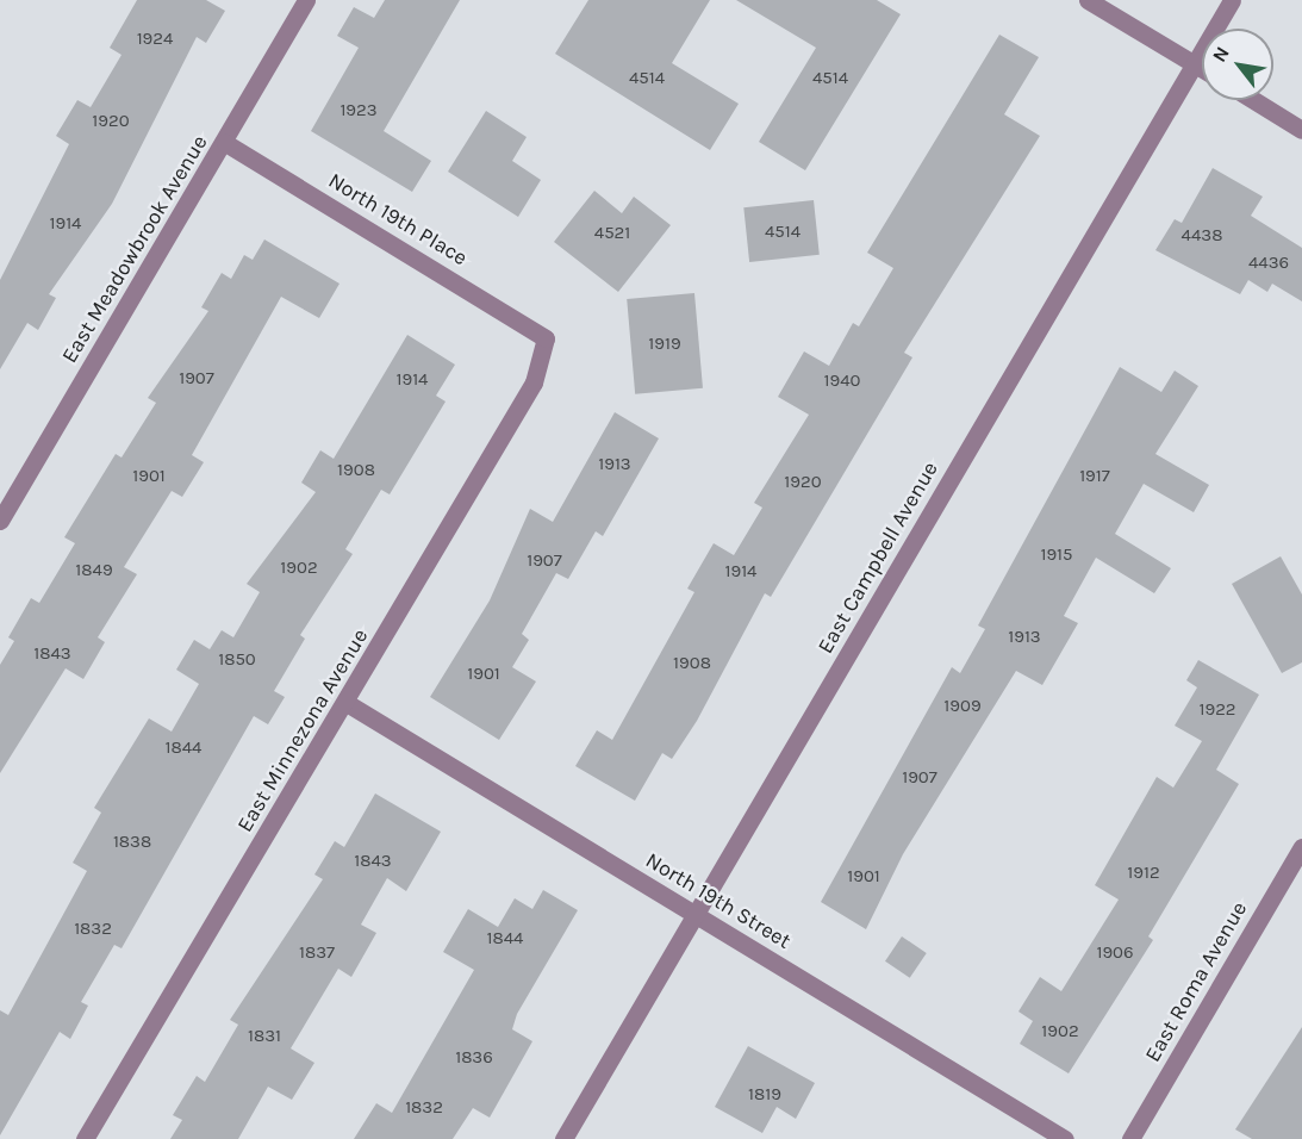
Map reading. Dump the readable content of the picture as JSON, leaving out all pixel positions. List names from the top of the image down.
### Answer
{
  "streets": {
    "street": [
      "North 19th Place",
      "East Meadowbrook Avenue",
      "East Campbell Avenue",
      "East Minnezona Avenue",
      "North 19th Street",
      "East Roma Avenue"
    ]
  },
  "crossings": [
    ["North 19th Place", "East Meadowbrook Avenue"],
    ["North 19th Place", "East Minnezona Avenue"],
    ["East Campbell Avenue", "North 19th Street"],
    ["East Minnezona Avenue", "North 19th Street"]
  ],
  "house_numbers": [
    "1924",
    "4514",
    "4514",
    "1923",
    "1920",
    "1914",
    "4514",
    "4521",
    "4438",
    "4436",
    "1919",
    "1907",
    "1914",
    "1940",
    "1913",
    "1908",
    "1901",
    "1917",
    "1920",
    "1915",
    "1907",
    "1902",
    "1849",
    "1914",
    "1913",
    "1843",
    "1850",
    "1908",
    "1901",
    "1909",
    "1922",
    "1844",
    "1907",
    "1838",
    "1843",
    "1912",
    "1901",
    "1832",
    "1844",
    "1837",
    "1906",
    "1902",
    "1831",
    "1836",
    "1819",
    "1832"
  ],
  "north": "top left"
}
